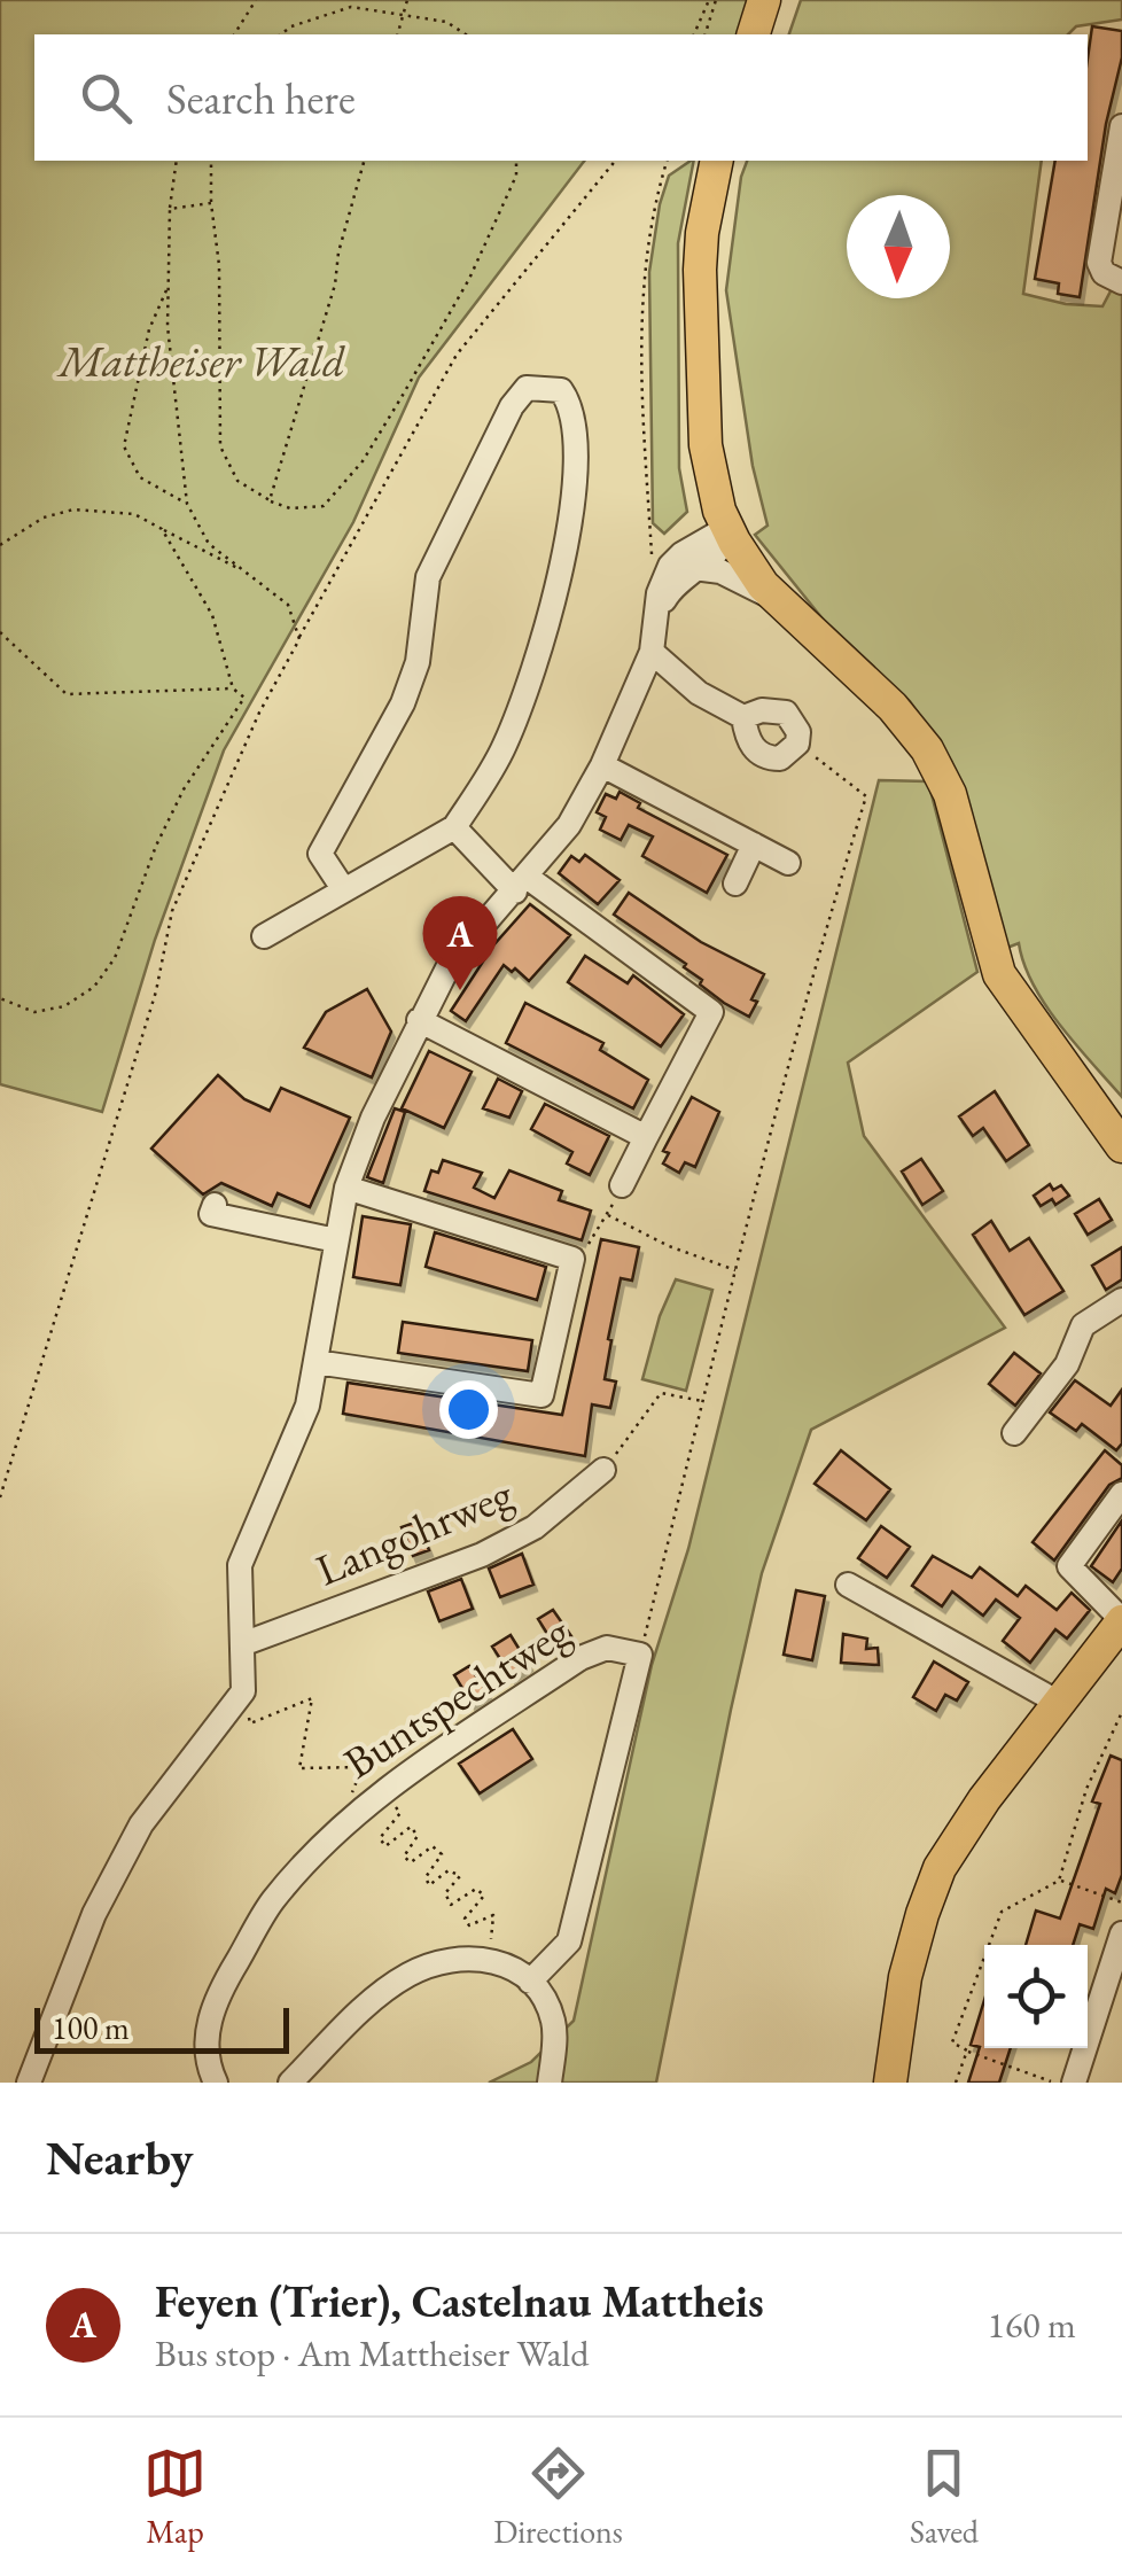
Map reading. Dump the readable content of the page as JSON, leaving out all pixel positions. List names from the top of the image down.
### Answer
{
  "streets": {
    "street": ["Langohrweg", "Buntspechtweg"]
  },
  "parks": ["Mattheiser Wald"],
  "scale_bar": "100 m",
  "north": "bottom",
  "page": {
    "search": "Search here",
    "pins": "A",
    "scale": "100 m",
    "heading": "Nearby",
    "list": [
      {
        "mark": "A",
        "name": "Feyen (Trier), Castelnau Mattheis",
        "note": "Bus stop · Am Mattheiser Wald",
        "value": "160 m"
      }
    ],
    "nav": ["Map", "Directions", "Saved"]
  }
}
